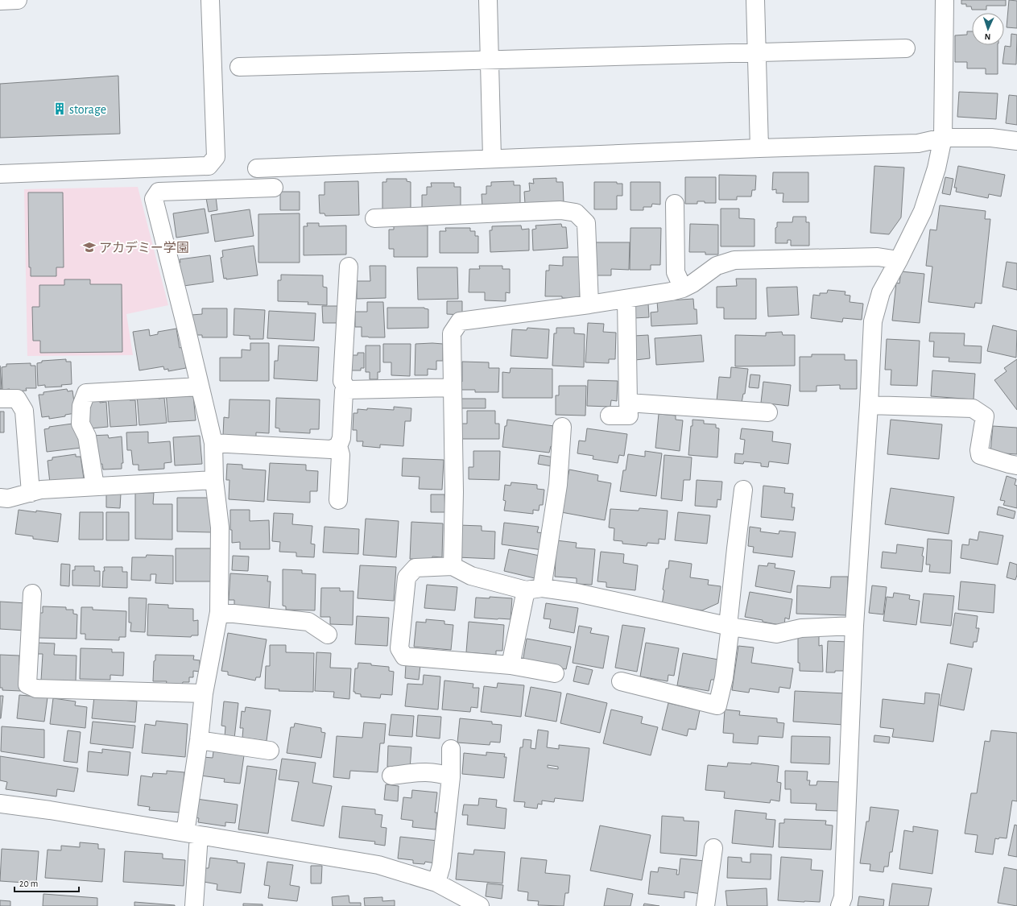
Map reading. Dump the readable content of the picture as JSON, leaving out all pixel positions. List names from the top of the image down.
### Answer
{
  "places": {
    "building": ["storage"],
    "school or university": ["アカデミー学園"]
  },
  "scale_bar": "20 m",
  "north": "bottom"
}
